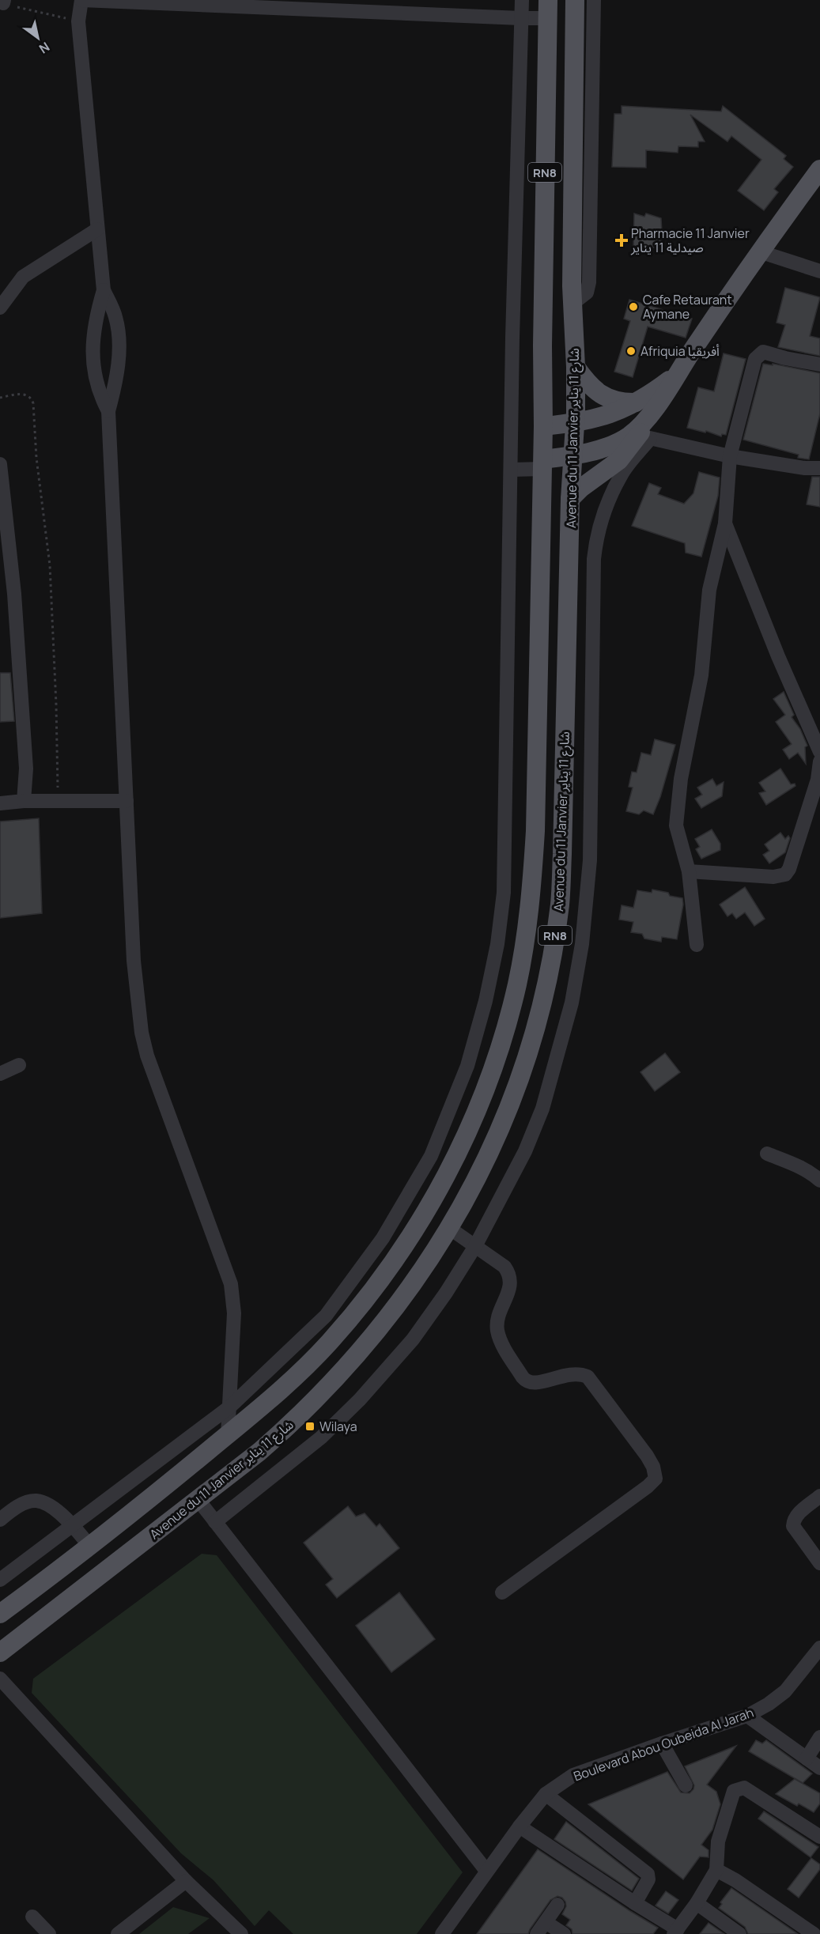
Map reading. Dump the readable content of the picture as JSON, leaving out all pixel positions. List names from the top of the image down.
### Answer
{
  "streets": {
    "main road": ["RN8", "Avenue du 11 Janvier شارع 11 يناير"],
    "street": ["Boulevard Abou Oubeida Al Jarah"]
  },
  "places": {
    "health": ["Pharmacie 11 Janvier صيدلية 11 يناير"],
    "other": ["Cafe Retaurant Aymane", "Afriquia أفريقيا"],
    "transit": ["Wilaya"]
  },
  "north": "bottom right"
}
